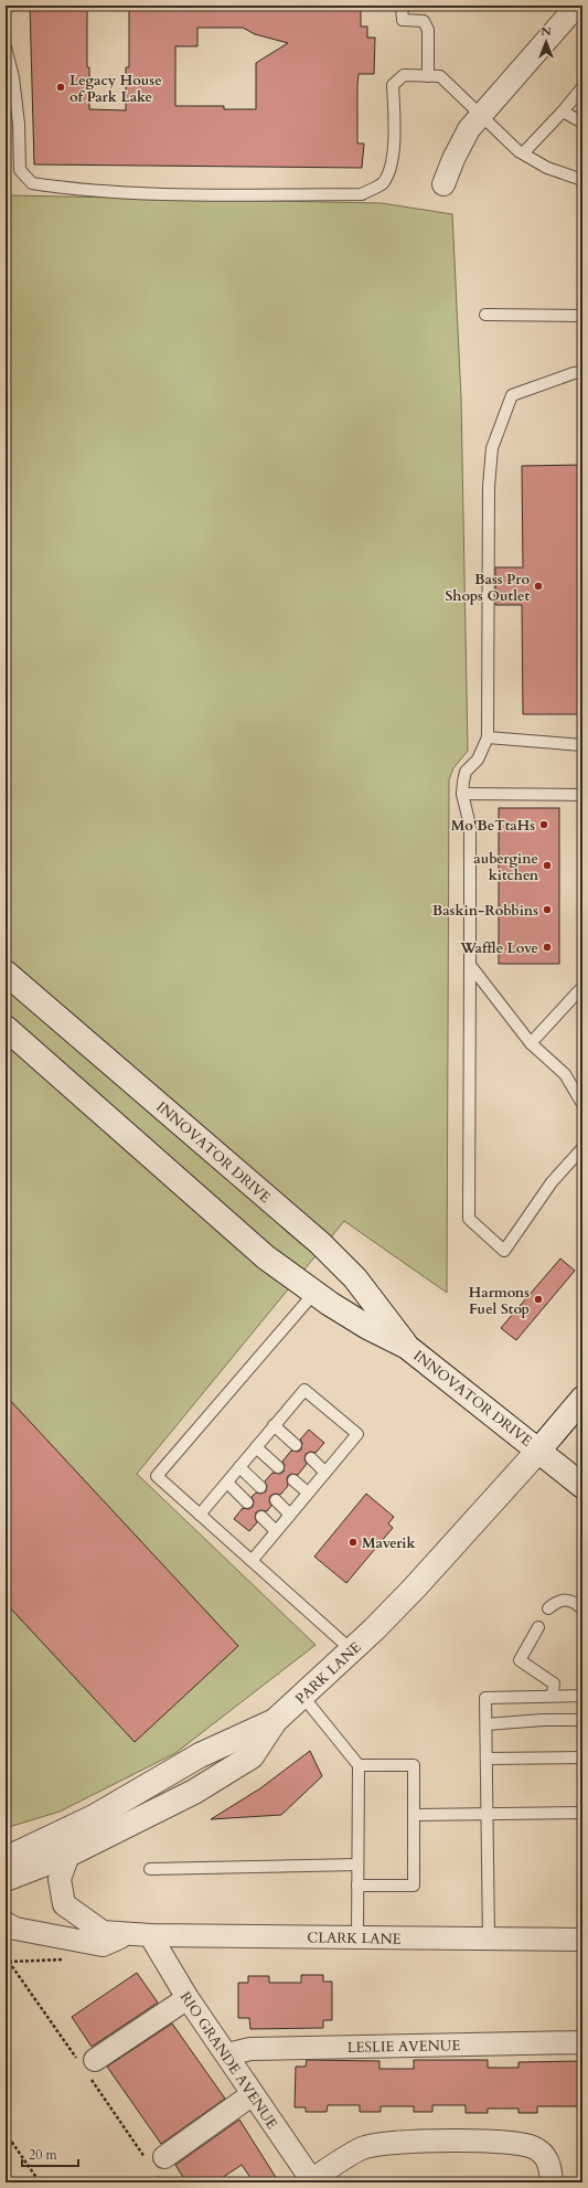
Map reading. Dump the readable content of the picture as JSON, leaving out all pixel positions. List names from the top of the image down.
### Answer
{
  "streets": {
    "main road": ["INNOVATOR DRIVE", "PARK LANE"],
    "street": ["CLARK LANE", "LESLIE AVENUE", "RIO GRANDE AVENUE"]
  },
  "crossings": [
    ["INNOVATOR DRIVE", "PARK LANE"],
    ["CLARK LANE", "RIO GRANDE AVENUE"],
    ["LESLIE AVENUE", "RIO GRANDE AVENUE"]
  ],
  "places": [
    "Legacy House of Park Lake",
    "Bass Pro Shops Outlet",
    "Mo'BeTtaHs",
    "aubergine kitchen",
    "Baskin-Robbins",
    "Waffle Love",
    "Harmons Fuel Stop",
    "Maverik"
  ],
  "scale_bar": "20 m",
  "north": "top"
}
